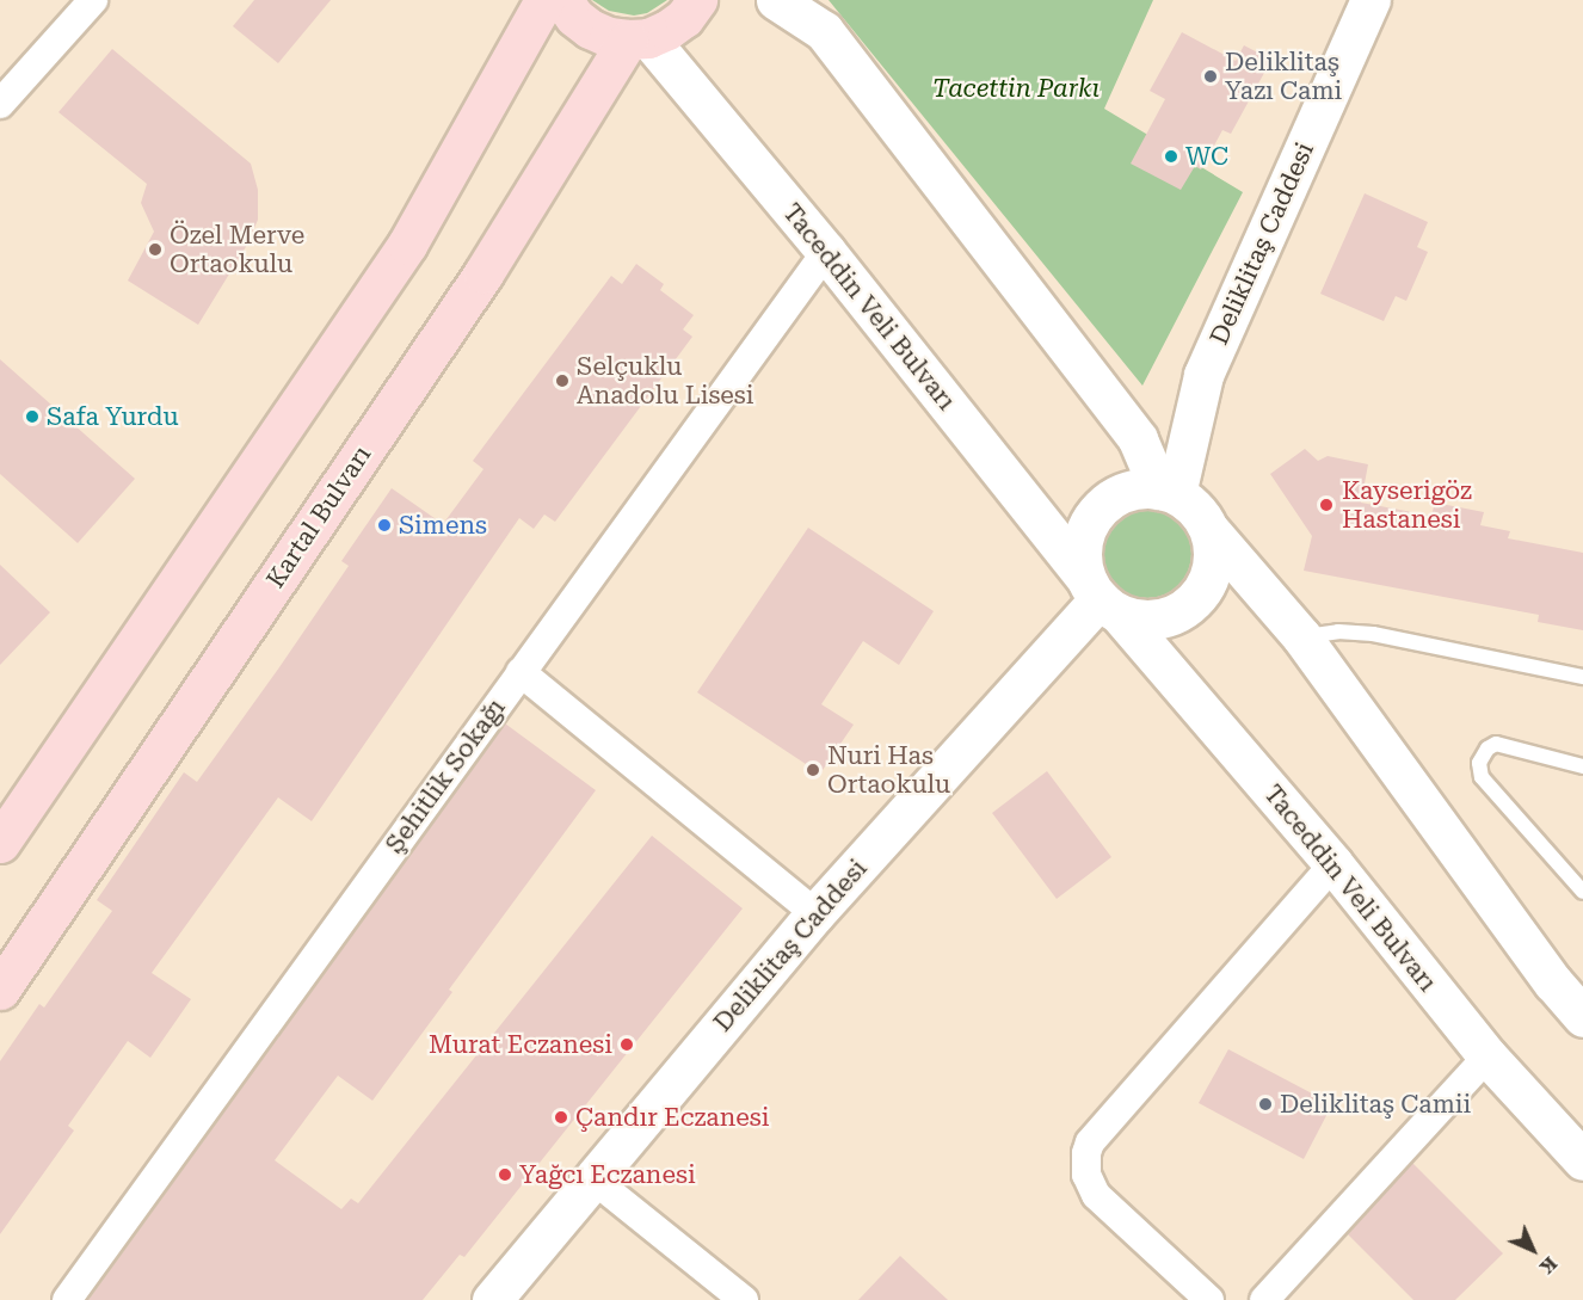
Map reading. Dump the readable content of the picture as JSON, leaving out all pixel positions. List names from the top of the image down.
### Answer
{
  "streets": {
    "main road": ["Kartal Bulvarı"],
    "street": ["Deliklitaş Caddesi", "Taceddin Veli Bulvarı", "Şehitlik Sokağı"]
  },
  "crossings": [
    ["Deliklitaş Caddesi", "Taceddin Veli Bulvarı"],
    ["Taceddin Veli Bulvarı", "Kartal Bulvarı"],
    ["Taceddin Veli Bulvarı", "Şehitlik Sokağı"]
  ],
  "parks": ["Tacettin Parkı"],
  "places": [
    "Deliklitaş Yazı Cami",
    "WC",
    "Özel Merve Ortaokulu",
    "Selçuklu Anadolu Lisesi",
    "Safa Yurdu",
    "Kayserigöz Hastanesi",
    "Simens",
    "Nuri Has Ortaokulu",
    "Murat Eczanesi",
    "Deliklitaş Camii",
    "Çandır Eczanesi",
    "Yağcı Eczanesi"
  ],
  "north": "bottom right"
}
